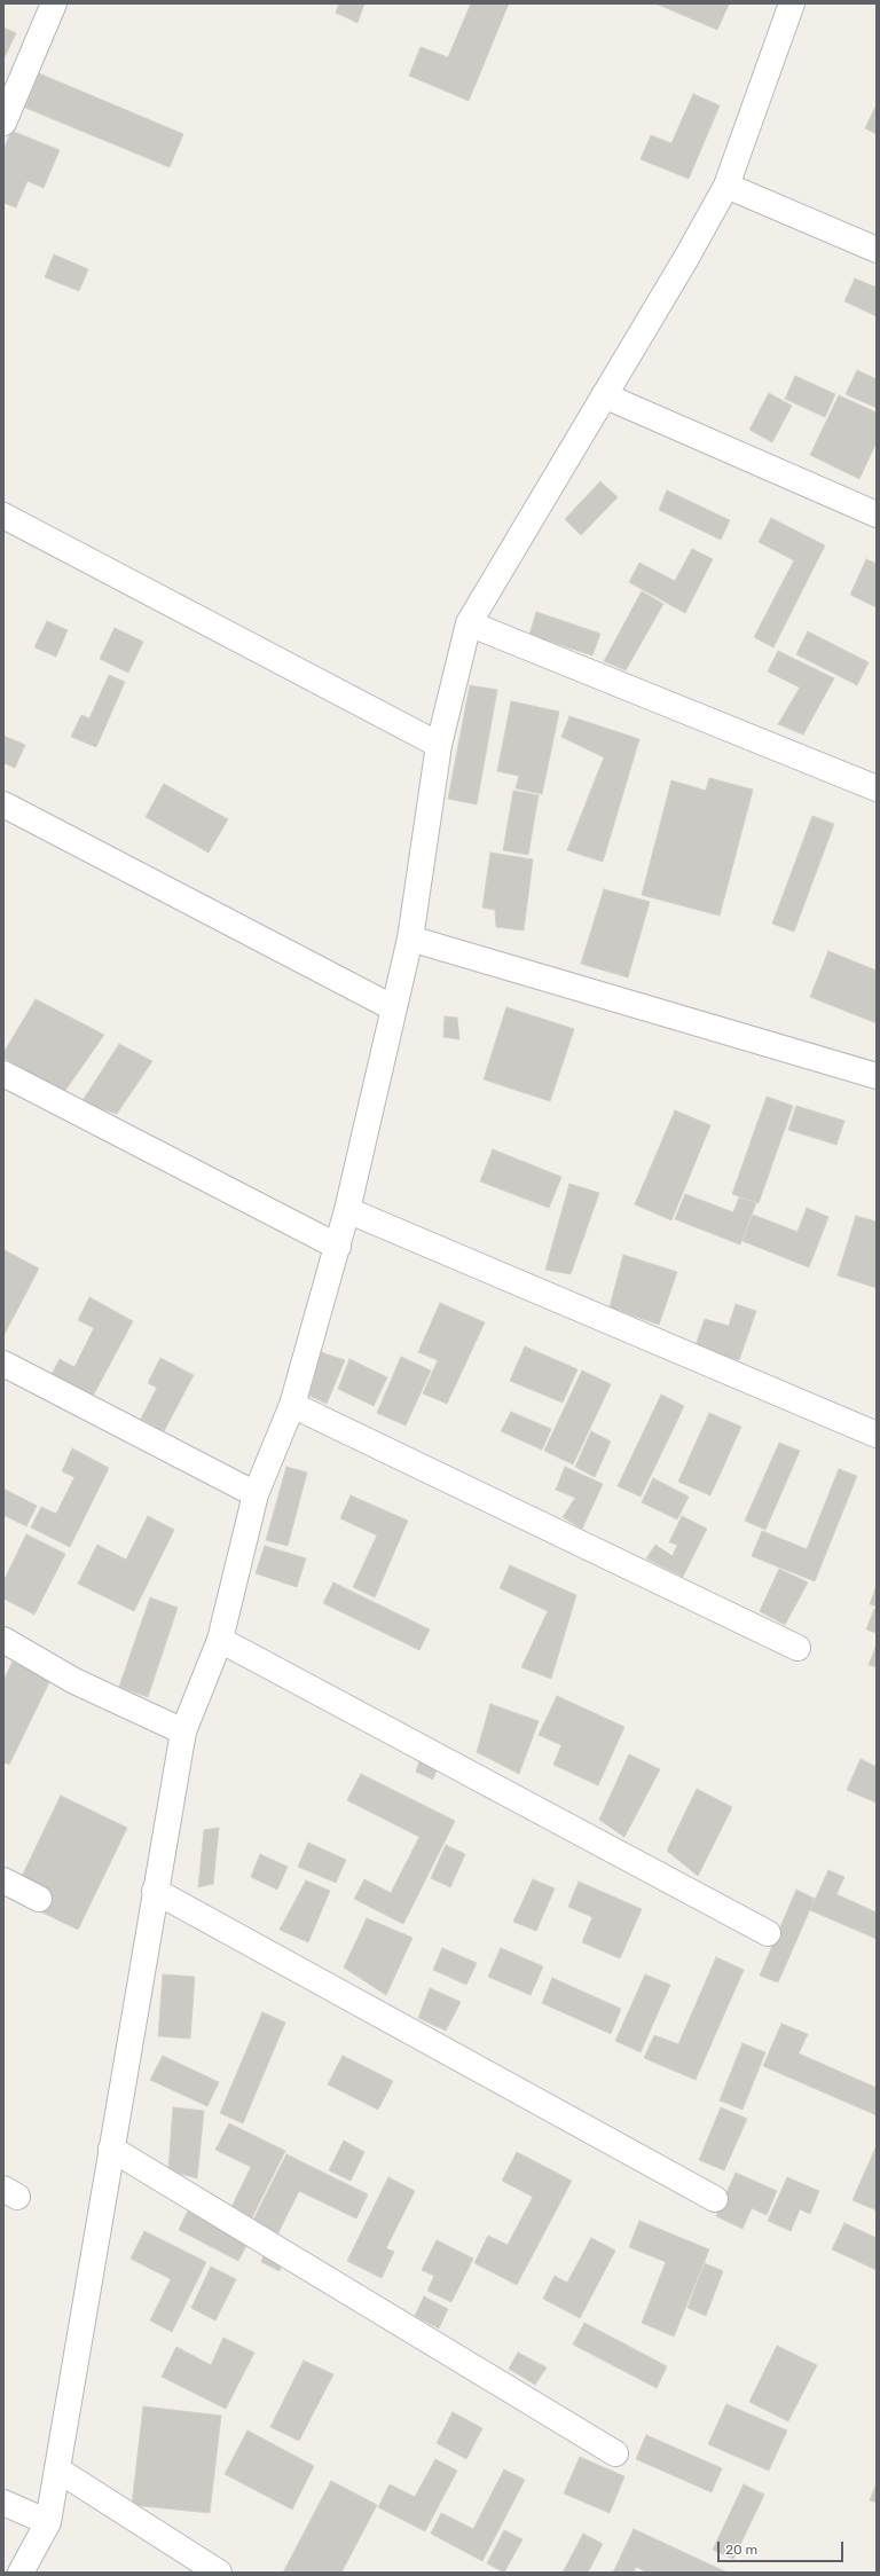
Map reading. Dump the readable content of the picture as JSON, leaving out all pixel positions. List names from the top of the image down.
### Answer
{
  "scale_bar": "20 m"
}
